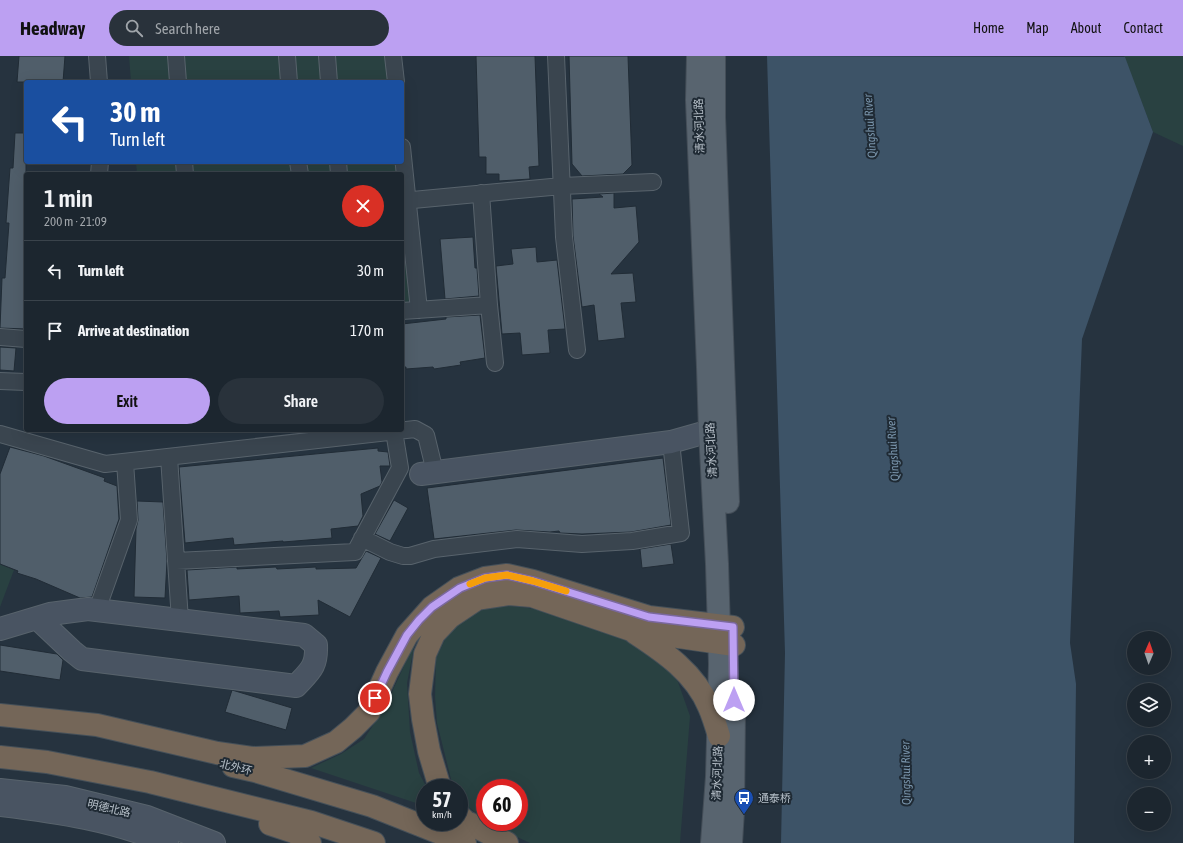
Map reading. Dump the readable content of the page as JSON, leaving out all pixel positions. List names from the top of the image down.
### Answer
{
  "streets": {
    "highway": ["北外环"],
    "main road": ["清水河北路"],
    "street": ["明德北路"]
  },
  "water": ["Qingshui River"],
  "places": {
    "bus stop": ["通泰桥"]
  },
  "north": "top",
  "page": {
    "header": "Headway",
    "search": "Search here",
    "nav": [
      "Home",
      "Map",
      "About",
      "Contact"
    ],
    "turn": ["30 m", "Turn left"],
    "heading": ["1 min", "200 m · 21:09"],
    "list": [
      {
        "name": "Turn left",
        "value": "30 m"
      },
      {
        "name": "Arrive at destination",
        "value": "170 m"
      }
    ],
    "buttons": ["Exit", "Share"],
    "map_buttons": ["+", "−"],
    "speed": "57 km/h",
    "limit": "60"
  }
}
